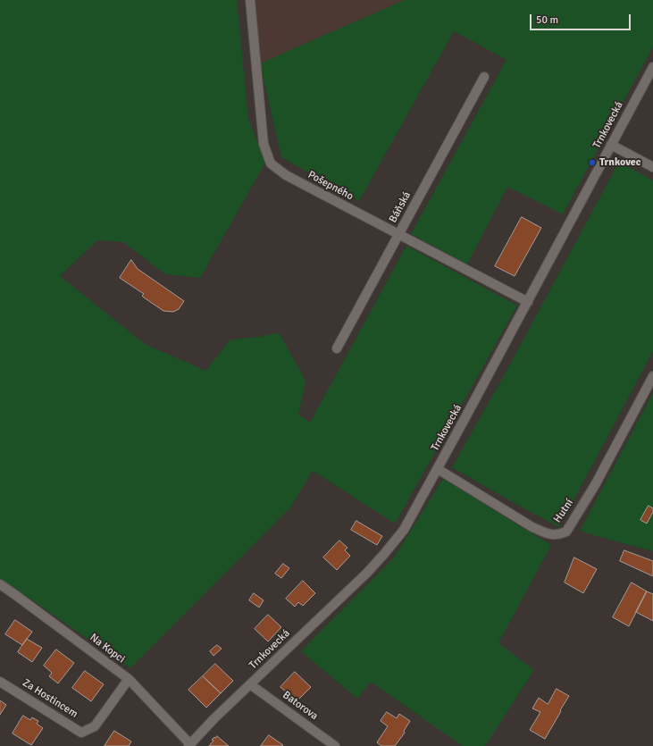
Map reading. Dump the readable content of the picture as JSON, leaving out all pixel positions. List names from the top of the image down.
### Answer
{
  "streets": {
    "street": [
      "Trnkovecká",
      "Pošepného",
      "Báňská",
      "Hutní",
      "Na Kopci",
      "Za Hostincem",
      "Batorova"
    ]
  },
  "crossings": [
    ["Trnkovecká", "Pošepného"],
    ["Trnkovecká", "Hutní"],
    ["Trnkovecká", "Na Kopci"],
    ["Trnkovecká", "Batorova"],
    ["Pošepného", "Báňská"],
    ["Na Kopci", "Za Hostincem"]
  ],
  "places": ["Trnkovec"],
  "scale_bar": "50 m"
}
